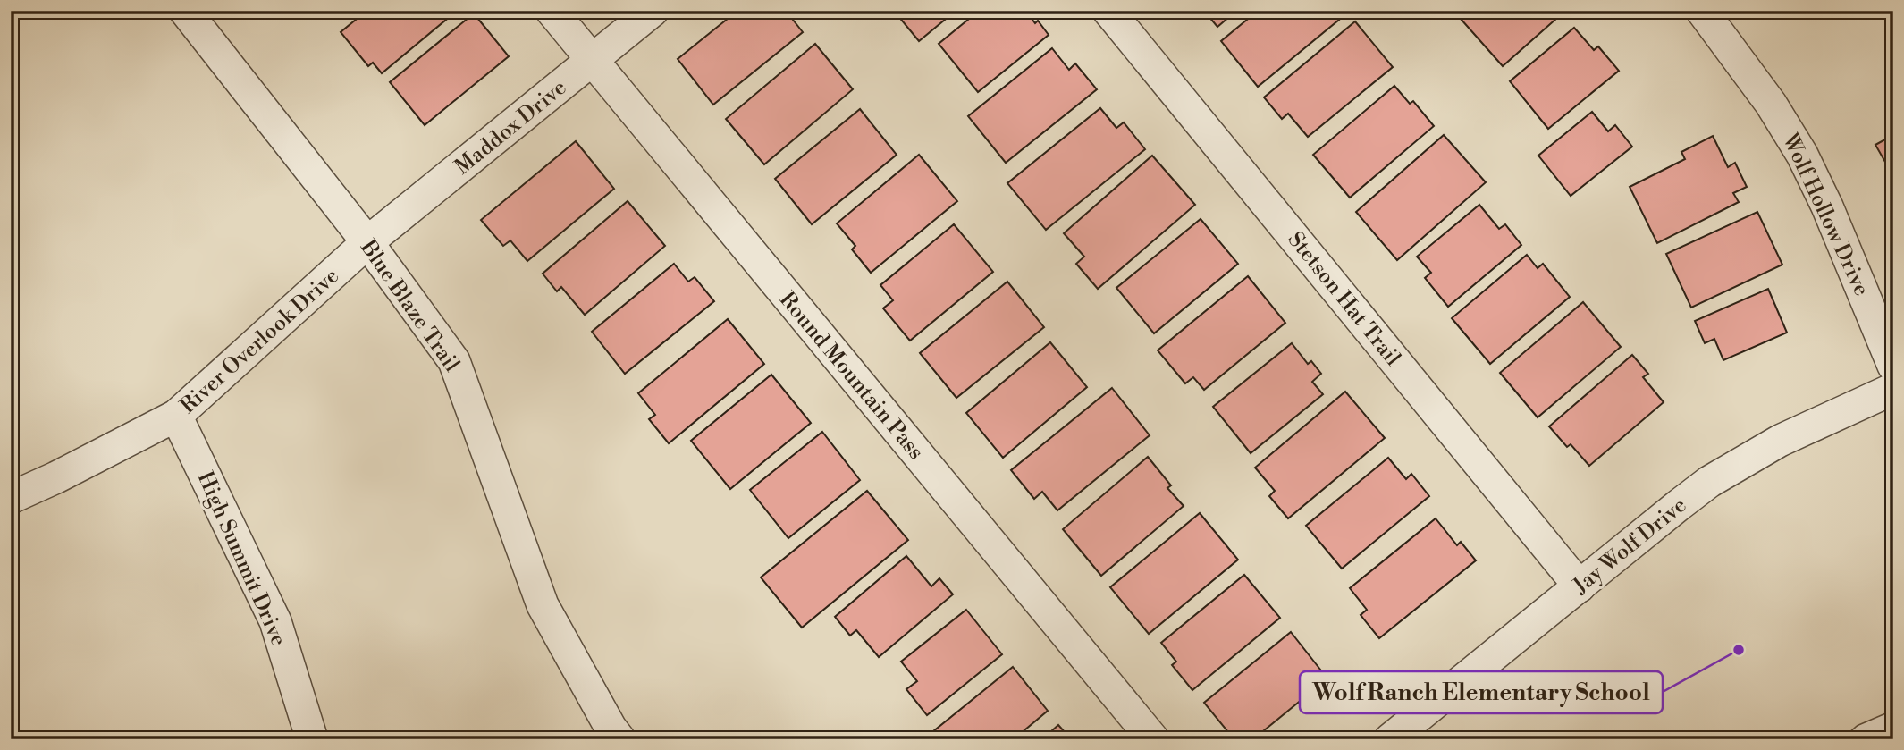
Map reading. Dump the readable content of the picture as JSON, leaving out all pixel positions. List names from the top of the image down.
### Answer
{
  "streets": {
    "street": [
      "Maddox Drive",
      "Wolf Hollow Drive",
      "Stetson Hat Trail",
      "Blue Blaze Trail",
      "River Overlook Drive",
      "Round Mountain Pass",
      "Jay Wolf Drive",
      "High Summit Drive"
    ]
  },
  "crossings": [
    ["Maddox Drive", "Blue Blaze Trail"],
    ["Maddox Drive", "River Overlook Drive"],
    ["Maddox Drive", "Round Mountain Pass"],
    ["Stetson Hat Trail", "Jay Wolf Drive"],
    ["Blue Blaze Trail", "River Overlook Drive"],
    ["River Overlook Drive", "High Summit Drive"]
  ],
  "places": ["Wolf Ranch Elementary School"]
}
